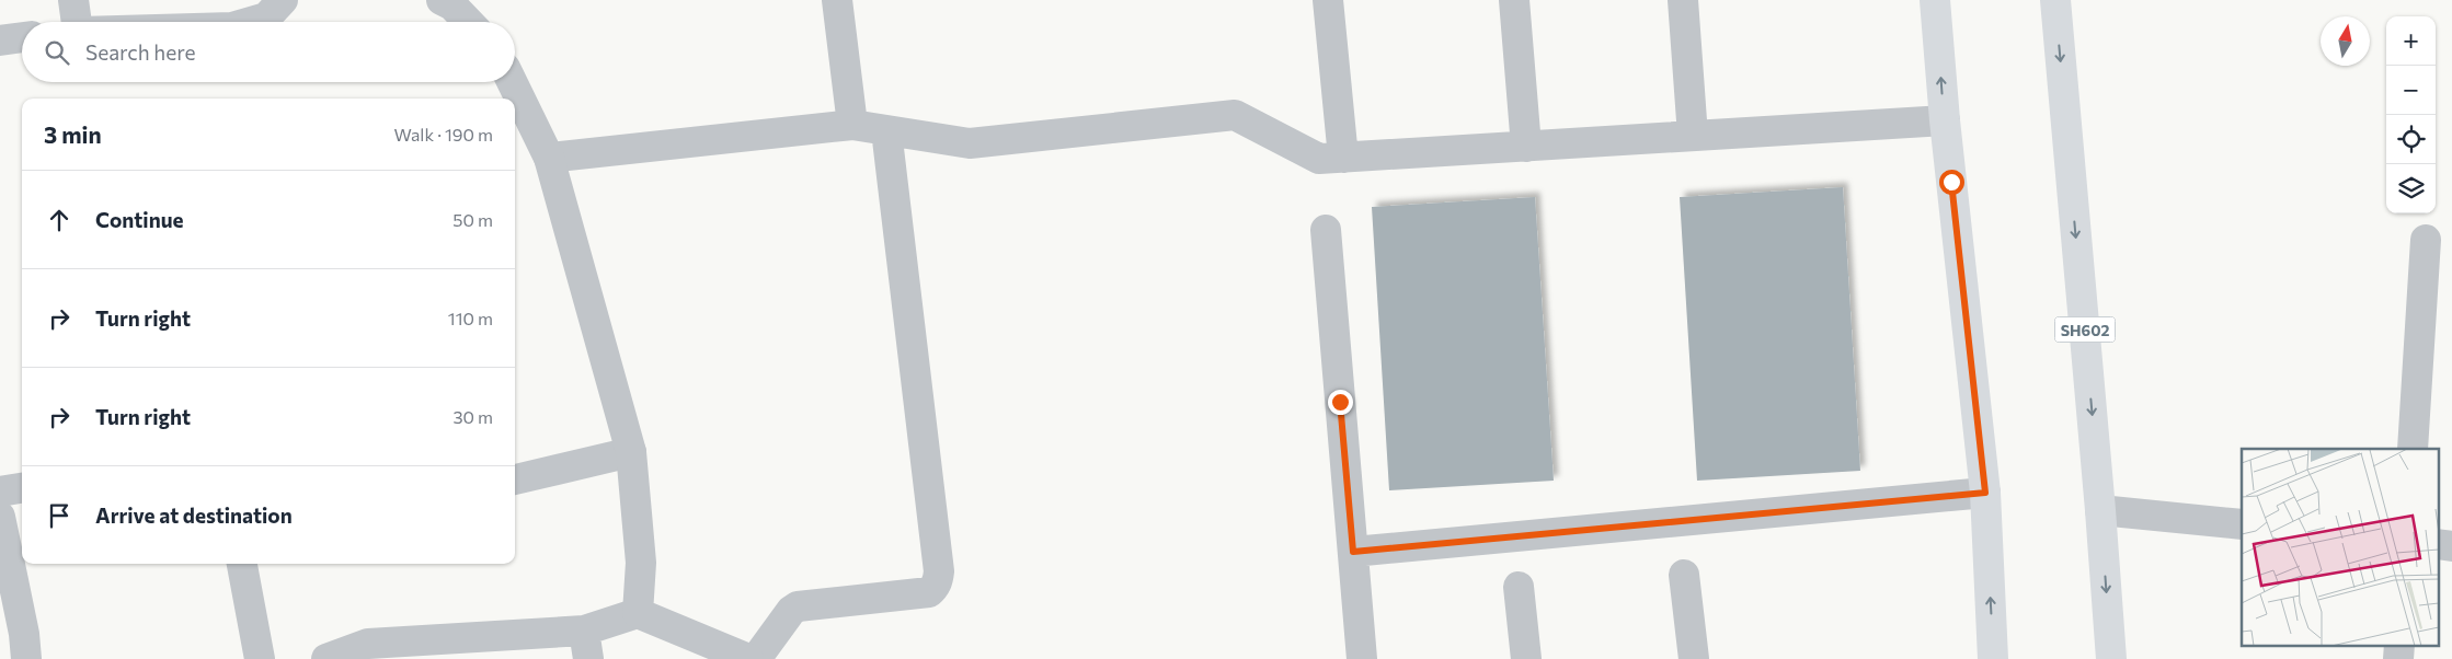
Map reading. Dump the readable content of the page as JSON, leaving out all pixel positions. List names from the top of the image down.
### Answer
{
  "streets": {
    "main road": ["SH602"]
  },
  "north": "top",
  "page": {
    "map_buttons": ["+", "−"],
    "search": "Search here",
    "heading": ["3 min", "Walk · 190 m"],
    "list": [
      ["Continue", "50 m"],
      ["Turn right", "110 m"],
      ["Turn right", "30 m"],
      "Arrive at destination"
    ]
  }
}
